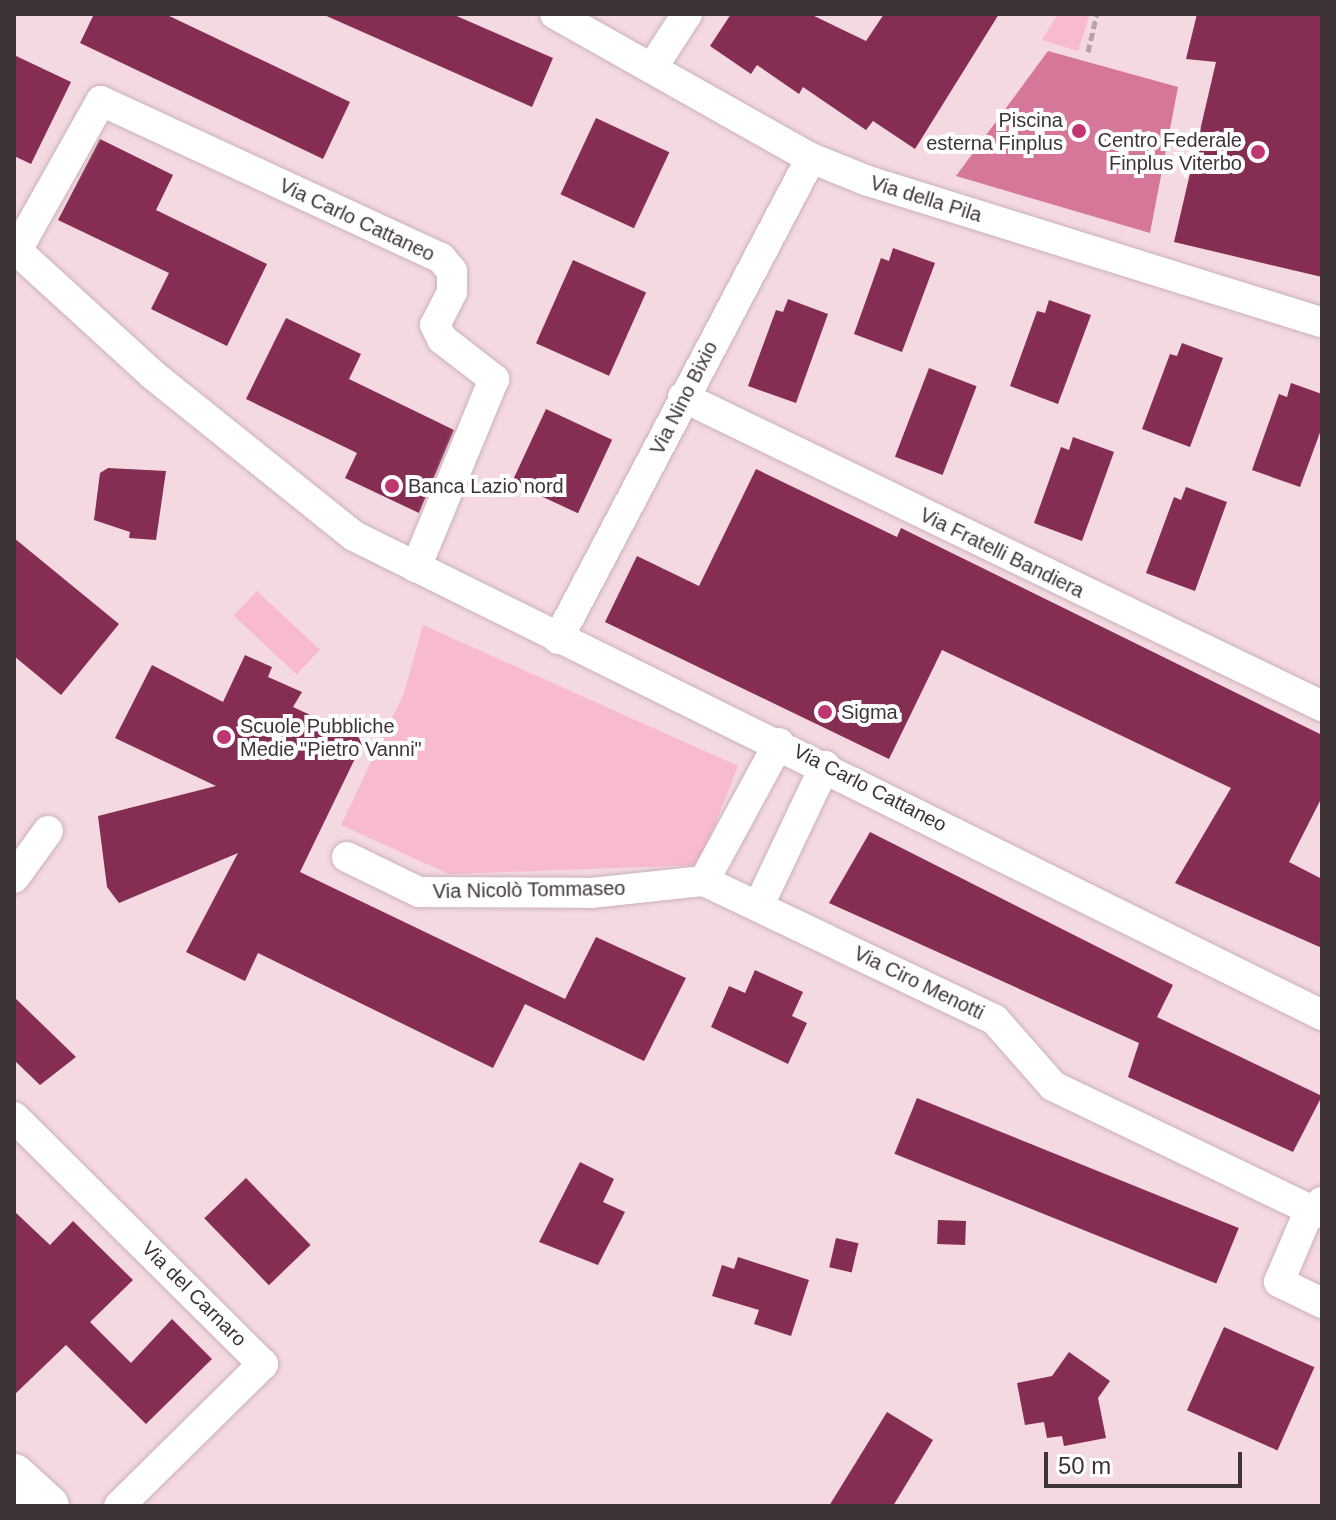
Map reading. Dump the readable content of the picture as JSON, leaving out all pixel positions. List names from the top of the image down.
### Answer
{
  "streets": {
    "street": [
      "Via della Pila",
      "Via Carlo Cattaneo",
      "Via Nino Bixio",
      "Via Fratelli Bandiera",
      "Via Nicolò Tommaseo",
      "Via Ciro Menotti",
      "Via del Carnaro"
    ]
  },
  "crossings": [
    ["Via della Pila", "Via Nino Bixio"],
    ["Via Carlo Cattaneo", "Via Nino Bixio"],
    ["Via Nino Bixio", "Via Fratelli Bandiera"],
    ["Via Nicolò Tommaseo", "Via Ciro Menotti"]
  ],
  "places": [
    "Piscina esterna Finplus",
    "Centro Federale Finplus Viterbo",
    "Banca Lazio nord",
    "Sigma",
    "Scuole Pubbliche Medie \"Pietro Vanni\""
  ],
  "scale_bar": "50 m"
}
